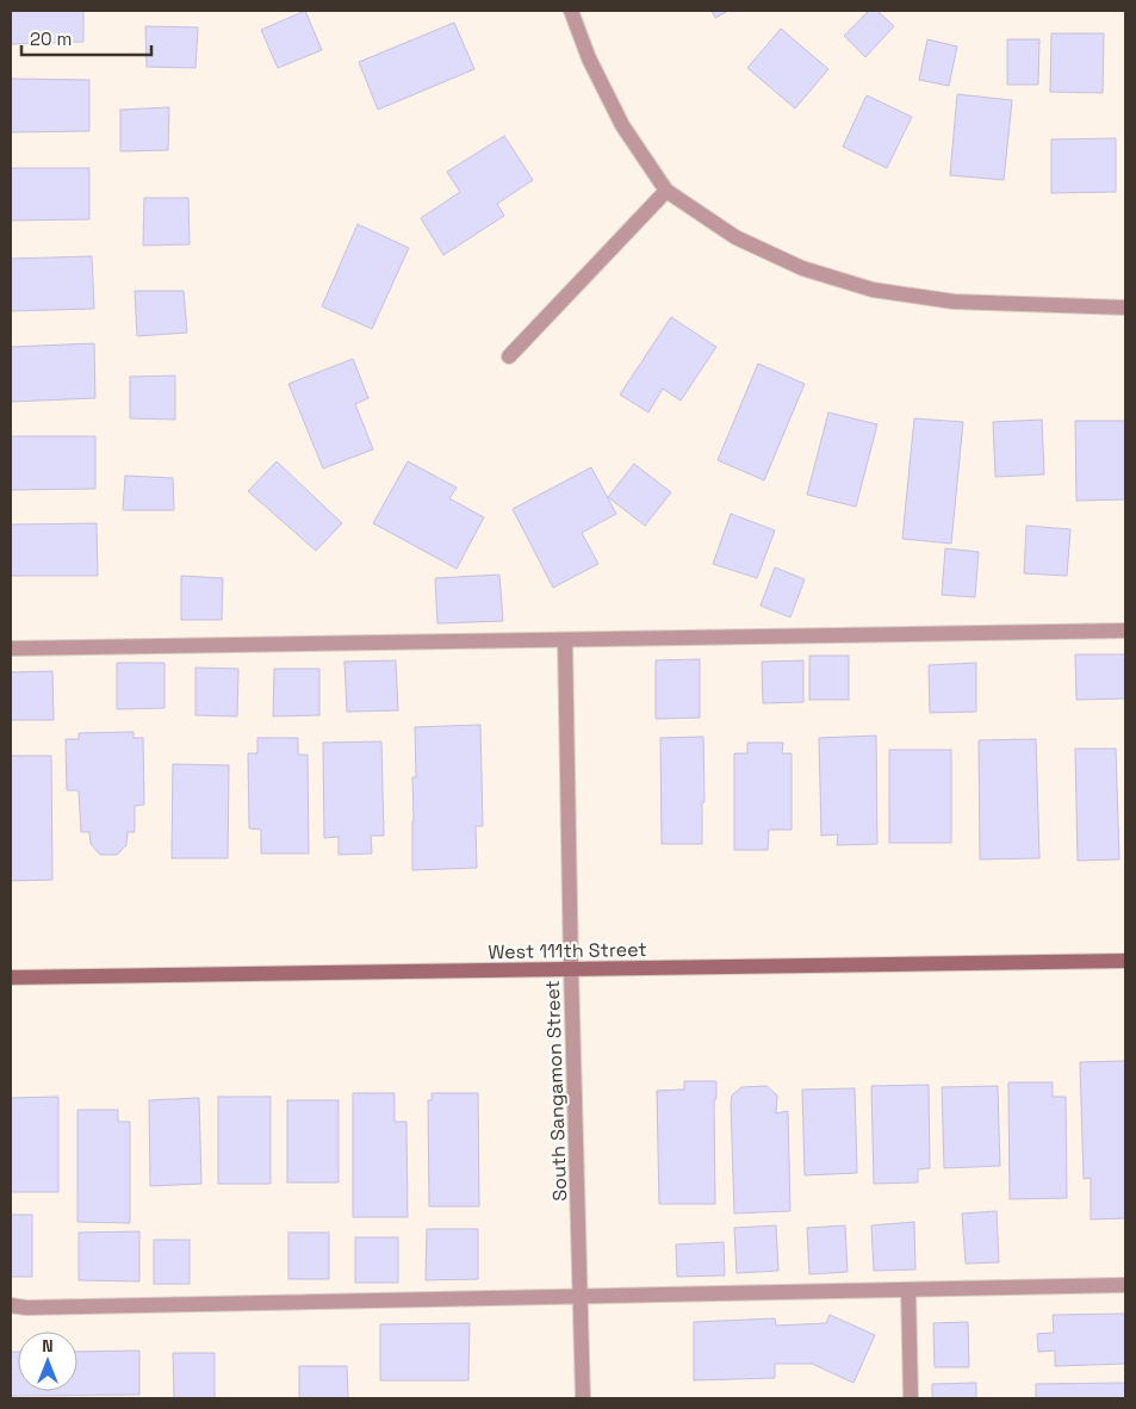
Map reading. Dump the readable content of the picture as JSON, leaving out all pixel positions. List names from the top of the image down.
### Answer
{
  "streets": {
    "main road": ["West 111th Street"],
    "street": ["South Sangamon Street"]
  },
  "crossings": [
    ["West 111th Street", "South Sangamon Street"]
  ],
  "scale_bar": "20 m",
  "north": "top"
}
